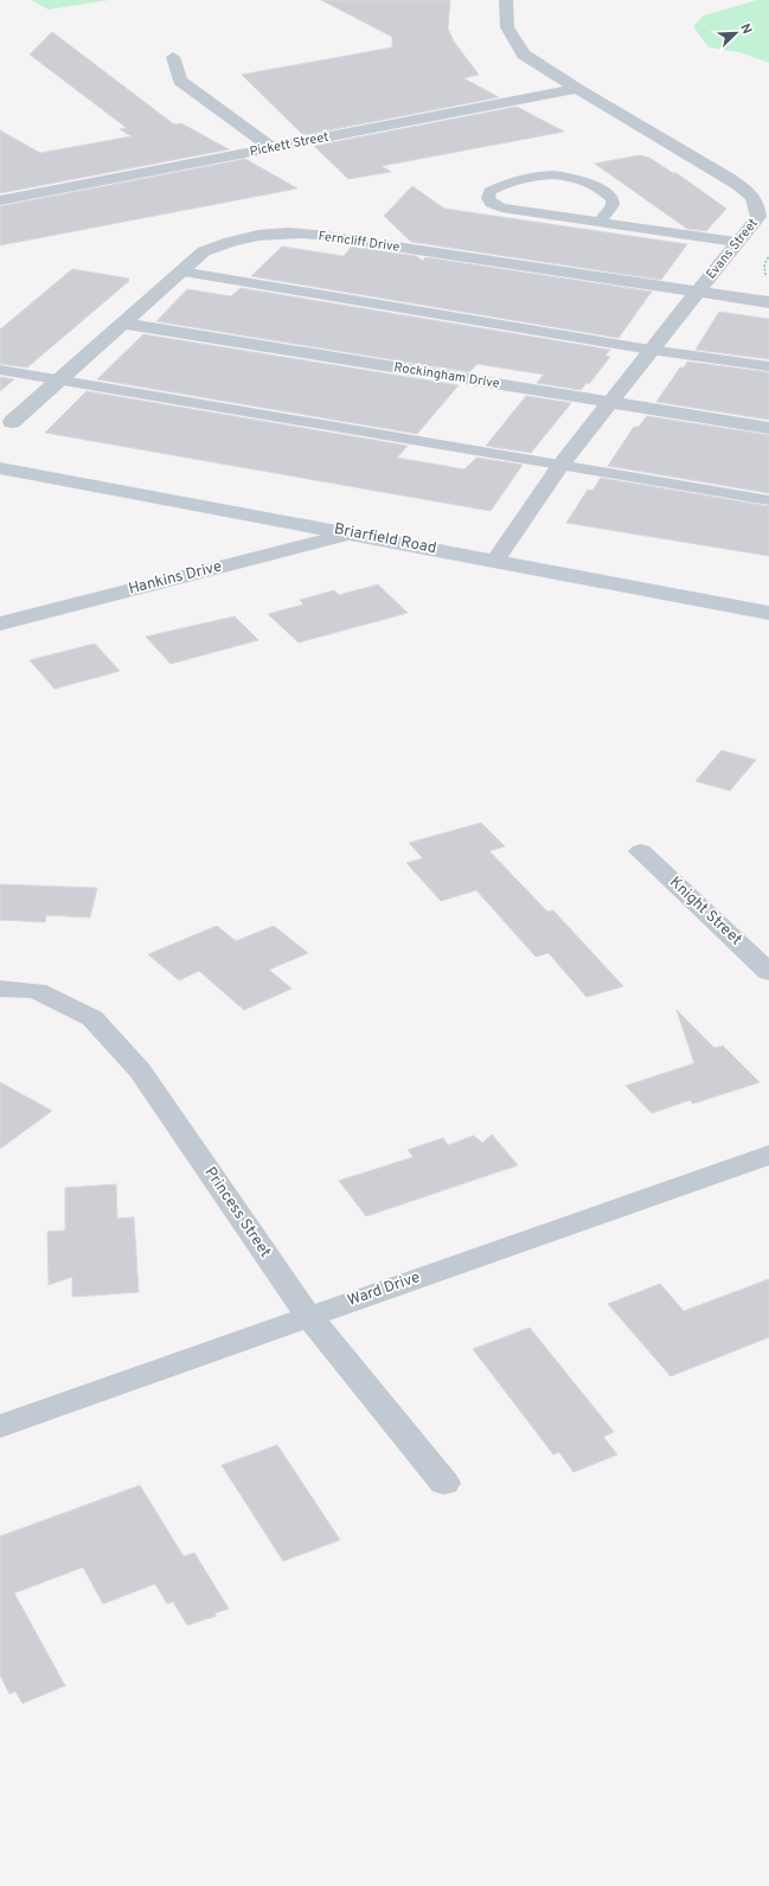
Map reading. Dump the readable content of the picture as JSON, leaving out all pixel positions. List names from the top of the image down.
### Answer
{
  "streets": {
    "main road": ["Briarfield Road"],
    "street": [
      "Pickett Street",
      "Ferncliff Drive",
      "Evans Street",
      "Rockingham Drive",
      "Hankins Drive",
      "Knight Street",
      "Princess Street",
      "Ward Drive"
    ]
  },
  "crossings": [
    ["Pickett Street", "Evans Street"],
    ["Ferncliff Drive", "Evans Street"],
    ["Ferncliff Drive", "Rockingham Drive"],
    ["Evans Street", "Rockingham Drive"],
    ["Evans Street", "Briarfield Road"],
    ["Briarfield Road", "Hankins Drive"],
    ["Princess Street", "Ward Drive"]
  ],
  "north": "top right"
}
